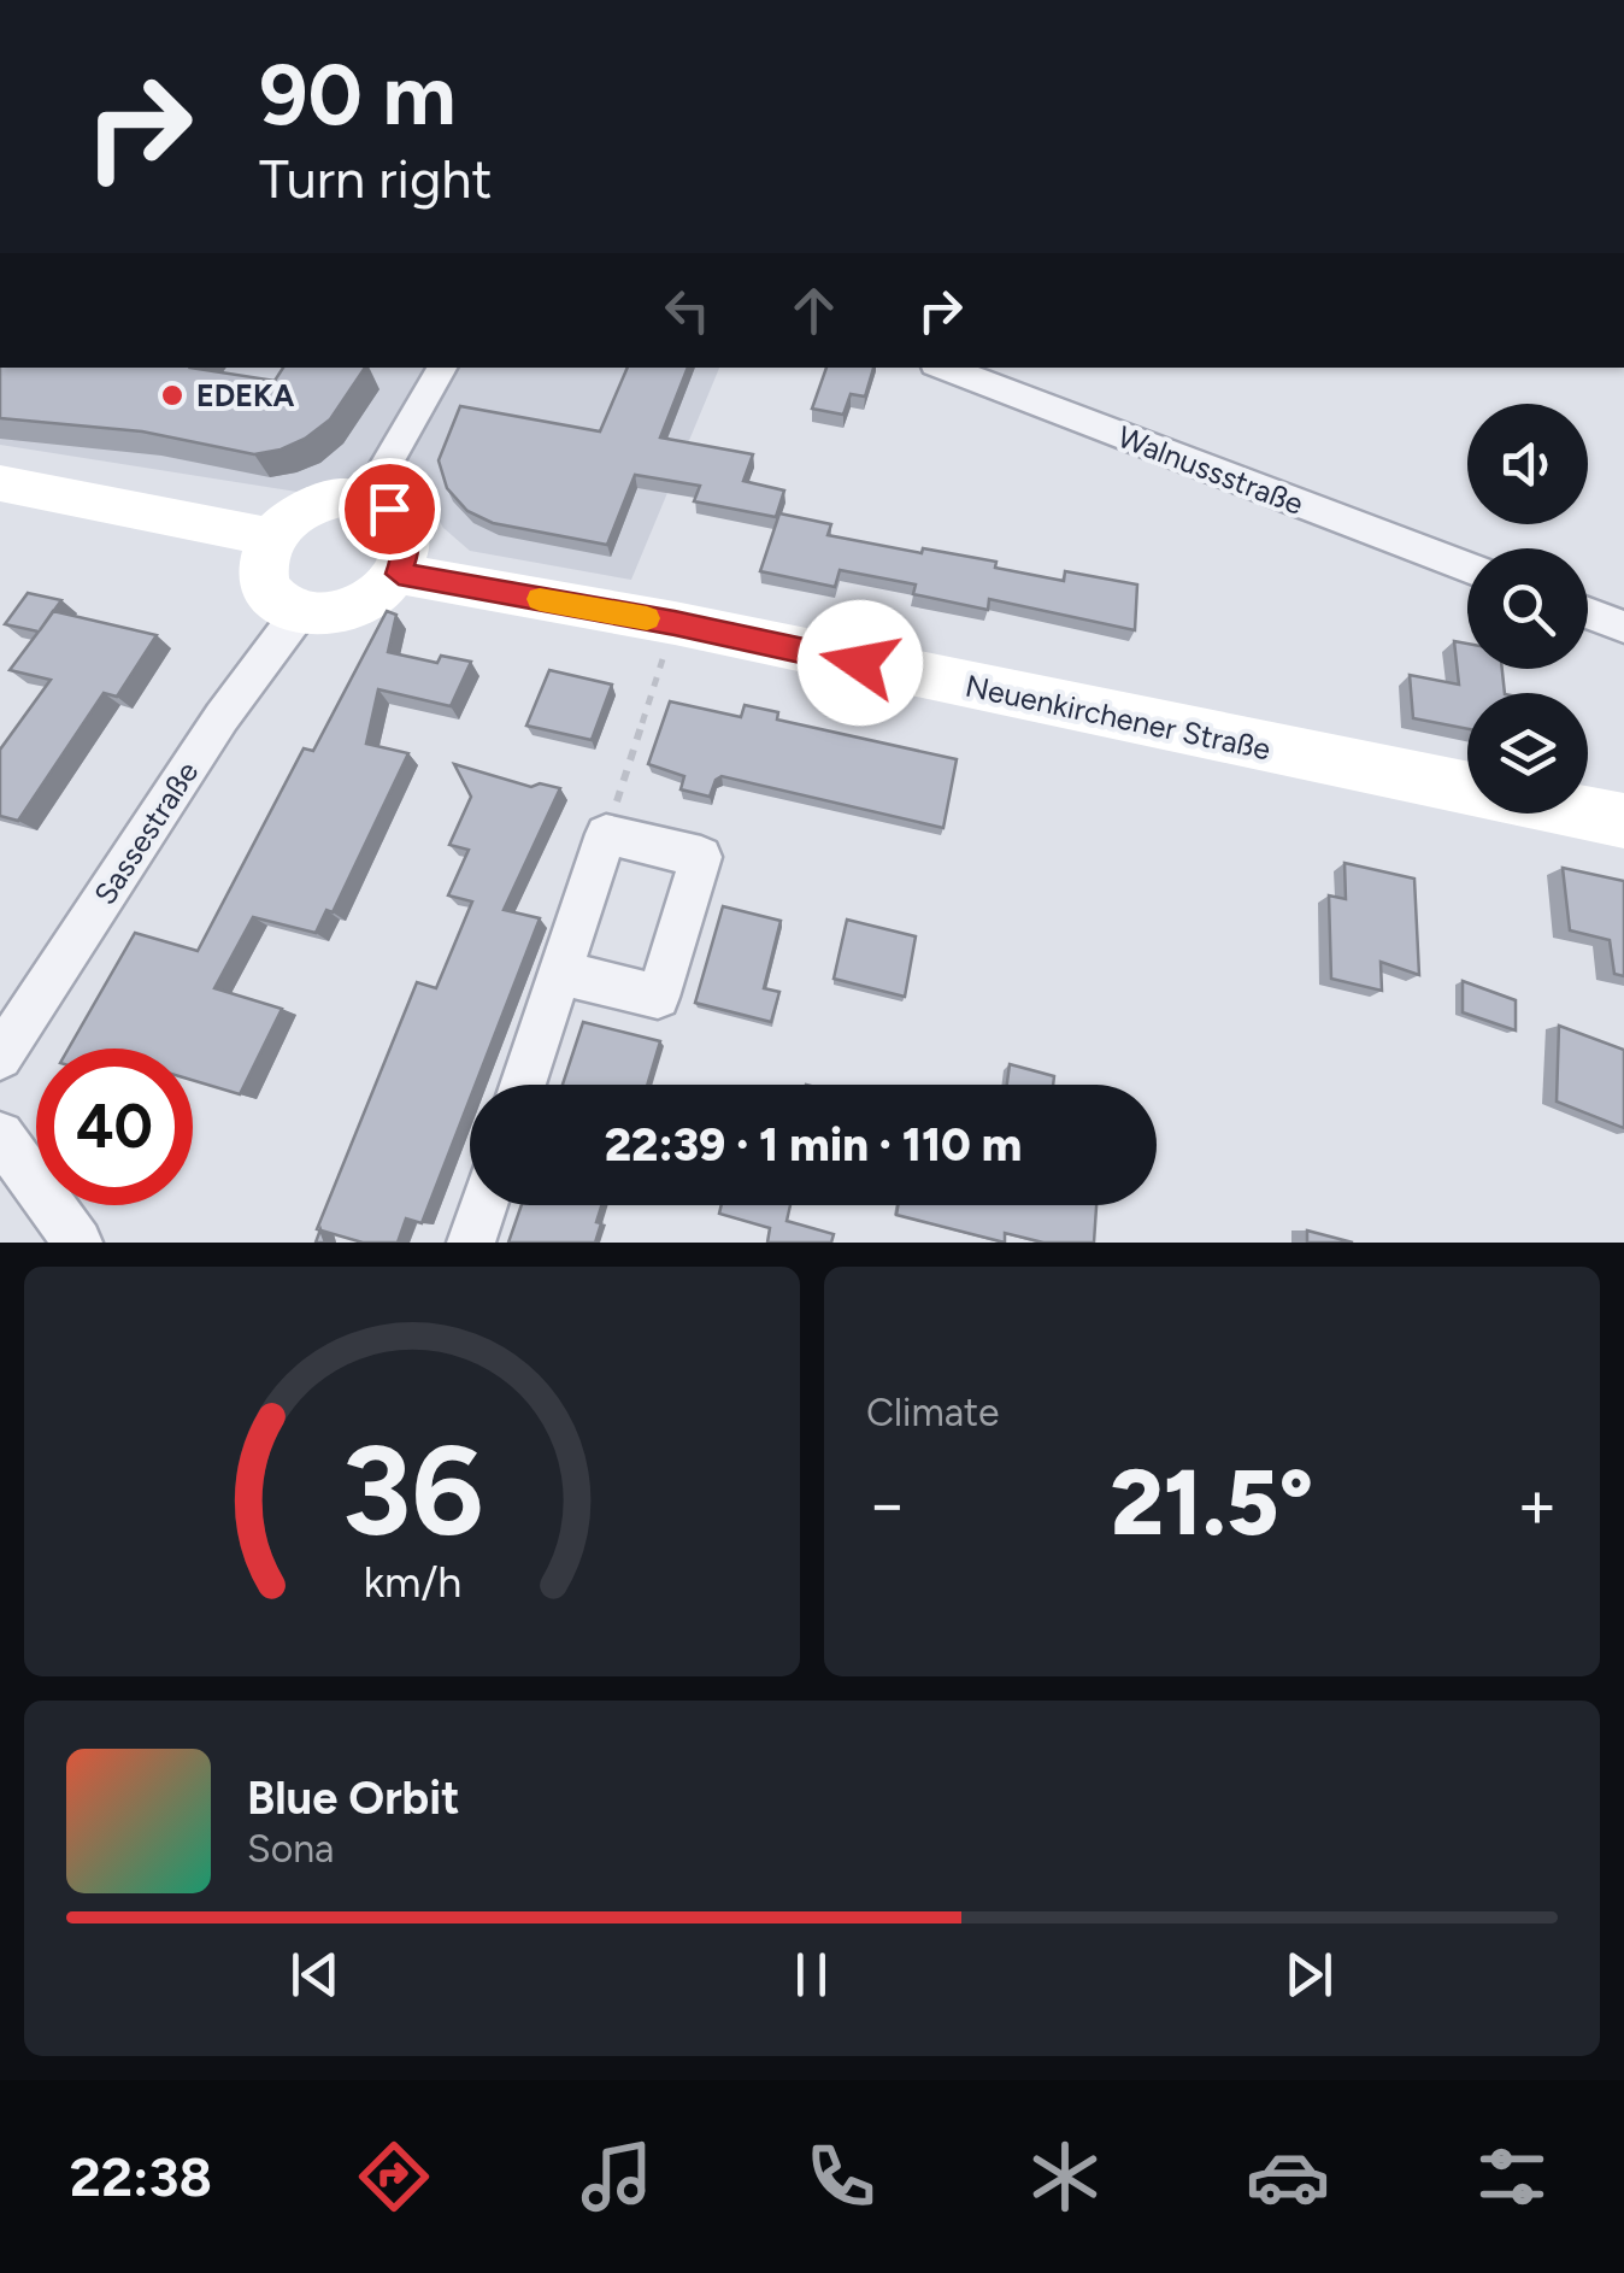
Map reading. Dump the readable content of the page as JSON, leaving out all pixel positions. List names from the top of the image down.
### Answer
{
  "streets": {
    "street": ["Walnussstraße", "Neuenkirchener Straße", "Sassestraße"]
  },
  "crossings": [
    ["Neuenkirchener Straße", "Sassestraße"]
  ],
  "places": ["EDEKA"],
  "page": {
    "turn": ["90 m", "Turn right"],
    "limit": "40",
    "trip": "22:39 · 1 min · 110 m",
    "tile": "Climate",
    "heat": ["−", "21.5°", "+"],
    "song": ["Blue Orbit", "Sona"],
    "tabs": "22:38",
    "gauge": ["36", "km/h"]
  }
}
